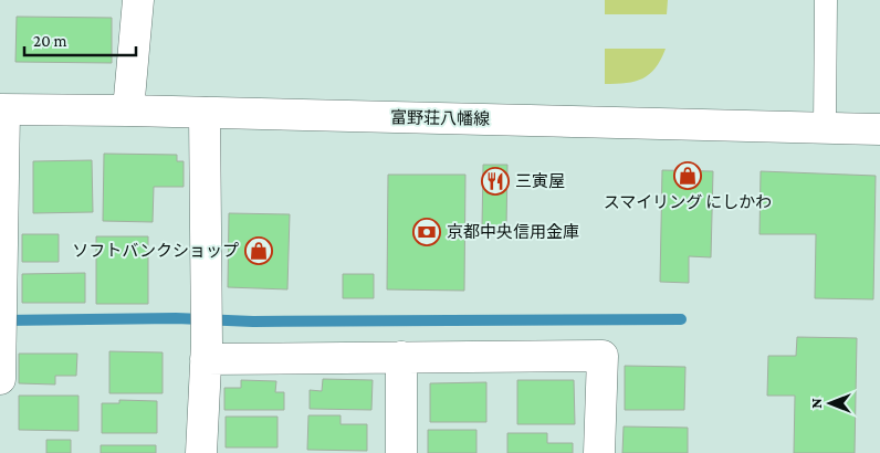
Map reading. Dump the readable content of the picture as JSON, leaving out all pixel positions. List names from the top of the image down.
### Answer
{
  "streets": {
    "street": ["富野荘八幡線"]
  },
  "places": {
    "shop": ["スマイリング にしかわ", "ソフトバンクショップ"],
    "restaurant": ["三寅屋"],
    "bank": ["京都中央信用金庫"]
  },
  "scale_bar": "20 m",
  "north": "left"
}
